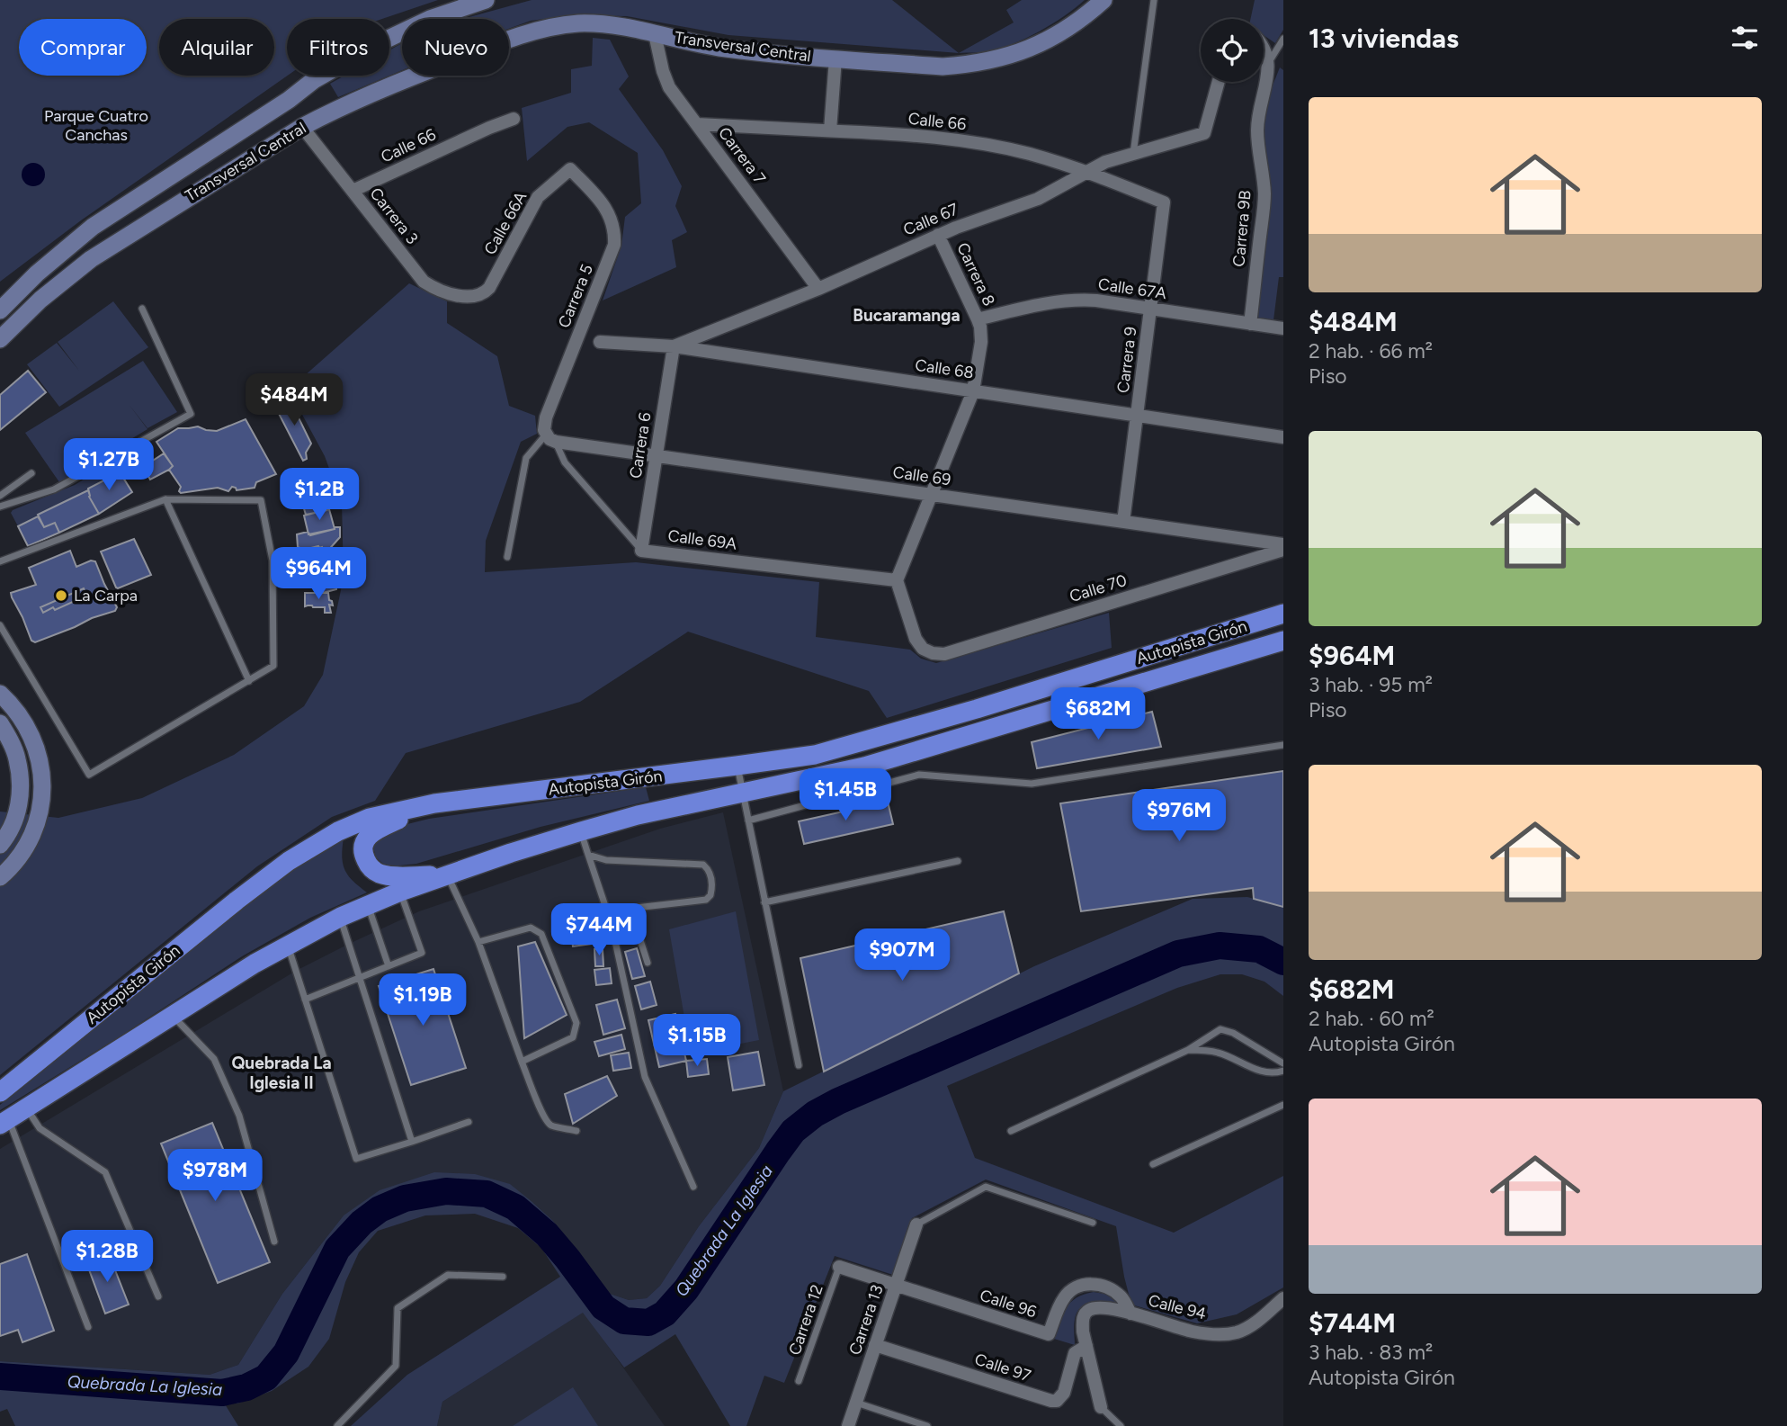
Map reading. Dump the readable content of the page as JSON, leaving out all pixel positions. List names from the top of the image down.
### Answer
{
  "streets": {
    "highway": ["Autopista Girón"],
    "main road": ["Transversal Central"],
    "street": [
      "Calle 66",
      "Carrera 7",
      "Carrera 3",
      "Calle 67",
      "Calle 66A",
      "Carrera 9B",
      "Carrera 8",
      "Calle 67A",
      "Carrera 5",
      "Carrera 9",
      "Calle 68",
      "Carrera 6",
      "Calle 69",
      "Calle 69A",
      "Calle 70",
      "Calle 96",
      "Calle 94",
      "Carrera 13",
      "Calle 97"
    ],
    "lane": ["Carrera 12"]
  },
  "crossings": [
    ["Transversal Central", "Carrera 7"],
    ["Transversal Central", "Carrera 3"],
    ["Calle 66", "Carrera 7"],
    ["Calle 66", "Carrera 3"],
    ["Calle 66", "Calle 67"],
    ["Calle 66", "Carrera 9"],
    ["Carrera 7", "Calle 67"],
    ["Carrera 3", "Calle 66A"],
    ["Calle 67", "Carrera 8"],
    ["Calle 67", "Calle 68"],
    ["Calle 67", "Carrera 6"],
    ["Calle 66A", "Carrera 5"],
    ["Carrera 9B", "Calle 67A"],
    ["Carrera 8", "Calle 67A"],
    ["Carrera 8", "Calle 68"],
    ["Carrera 8", "Calle 69"],
    ["Carrera 8", "Calle 69A"],
    ["Carrera 8", "Calle 70"],
    ["Calle 67A", "Carrera 9"],
    ["Carrera 5", "Calle 69"],
    ["Carrera 9", "Calle 68"],
    ["Carrera 9", "Calle 69"],
    ["Calle 68", "Carrera 6"],
    ["Carrera 6", "Calle 69"],
    ["Carrera 6", "Calle 69A"],
    ["Calle 69A", "Calle 70"],
    ["Calle 96", "Calle 94"],
    ["Calle 96", "Carrera 12"],
    ["Calle 96", "Carrera 13"],
    ["Calle 94", "Calle 97"],
    ["Carrera 13", "Calle 97"]
  ],
  "districts": ["Bucaramanga", "Quebrada La Iglesia II"],
  "water": ["Quebrada La Iglesia"],
  "parks": ["Parque Cuatro Canchas"],
  "places": ["La Carpa"],
  "page": {
    "heading": "13 viviendas",
    "chip": [
      "Comprar",
      "Alquilar",
      "Filtros",
      "Nuevo"
    ],
    "list": [
      {
        "name": "$484M",
        "note": "2 hab. · 66 m² · Piso"
      },
      {
        "name": "$964M",
        "note": "3 hab. · 95 m² · Piso"
      },
      {
        "name": "$682M",
        "note": "2 hab. · 60 m² · Autopista Girón"
      },
      {
        "name": "$744M",
        "note": "3 hab. · 83 m² · Autopista Girón"
      }
    ],
    "price": [
      "$484M",
      "$1.27B",
      "$1.2B",
      "$964M",
      "$682M",
      "$1.45B",
      "$976M",
      "$744M",
      "$907M",
      "$1.19B",
      "$1.15B",
      "$978M",
      "$1.28B"
    ]
  }
}
